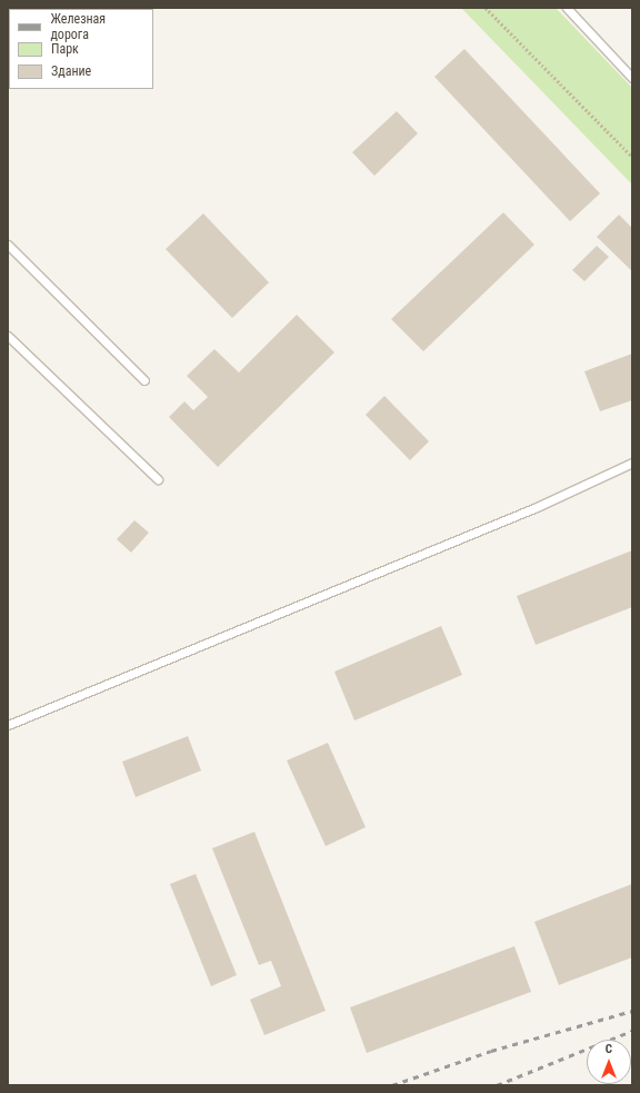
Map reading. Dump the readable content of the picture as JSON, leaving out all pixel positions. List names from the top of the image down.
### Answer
{
  "legend": ["Железная дорога", "Парк", "Здание"],
  "north": "top"
}
